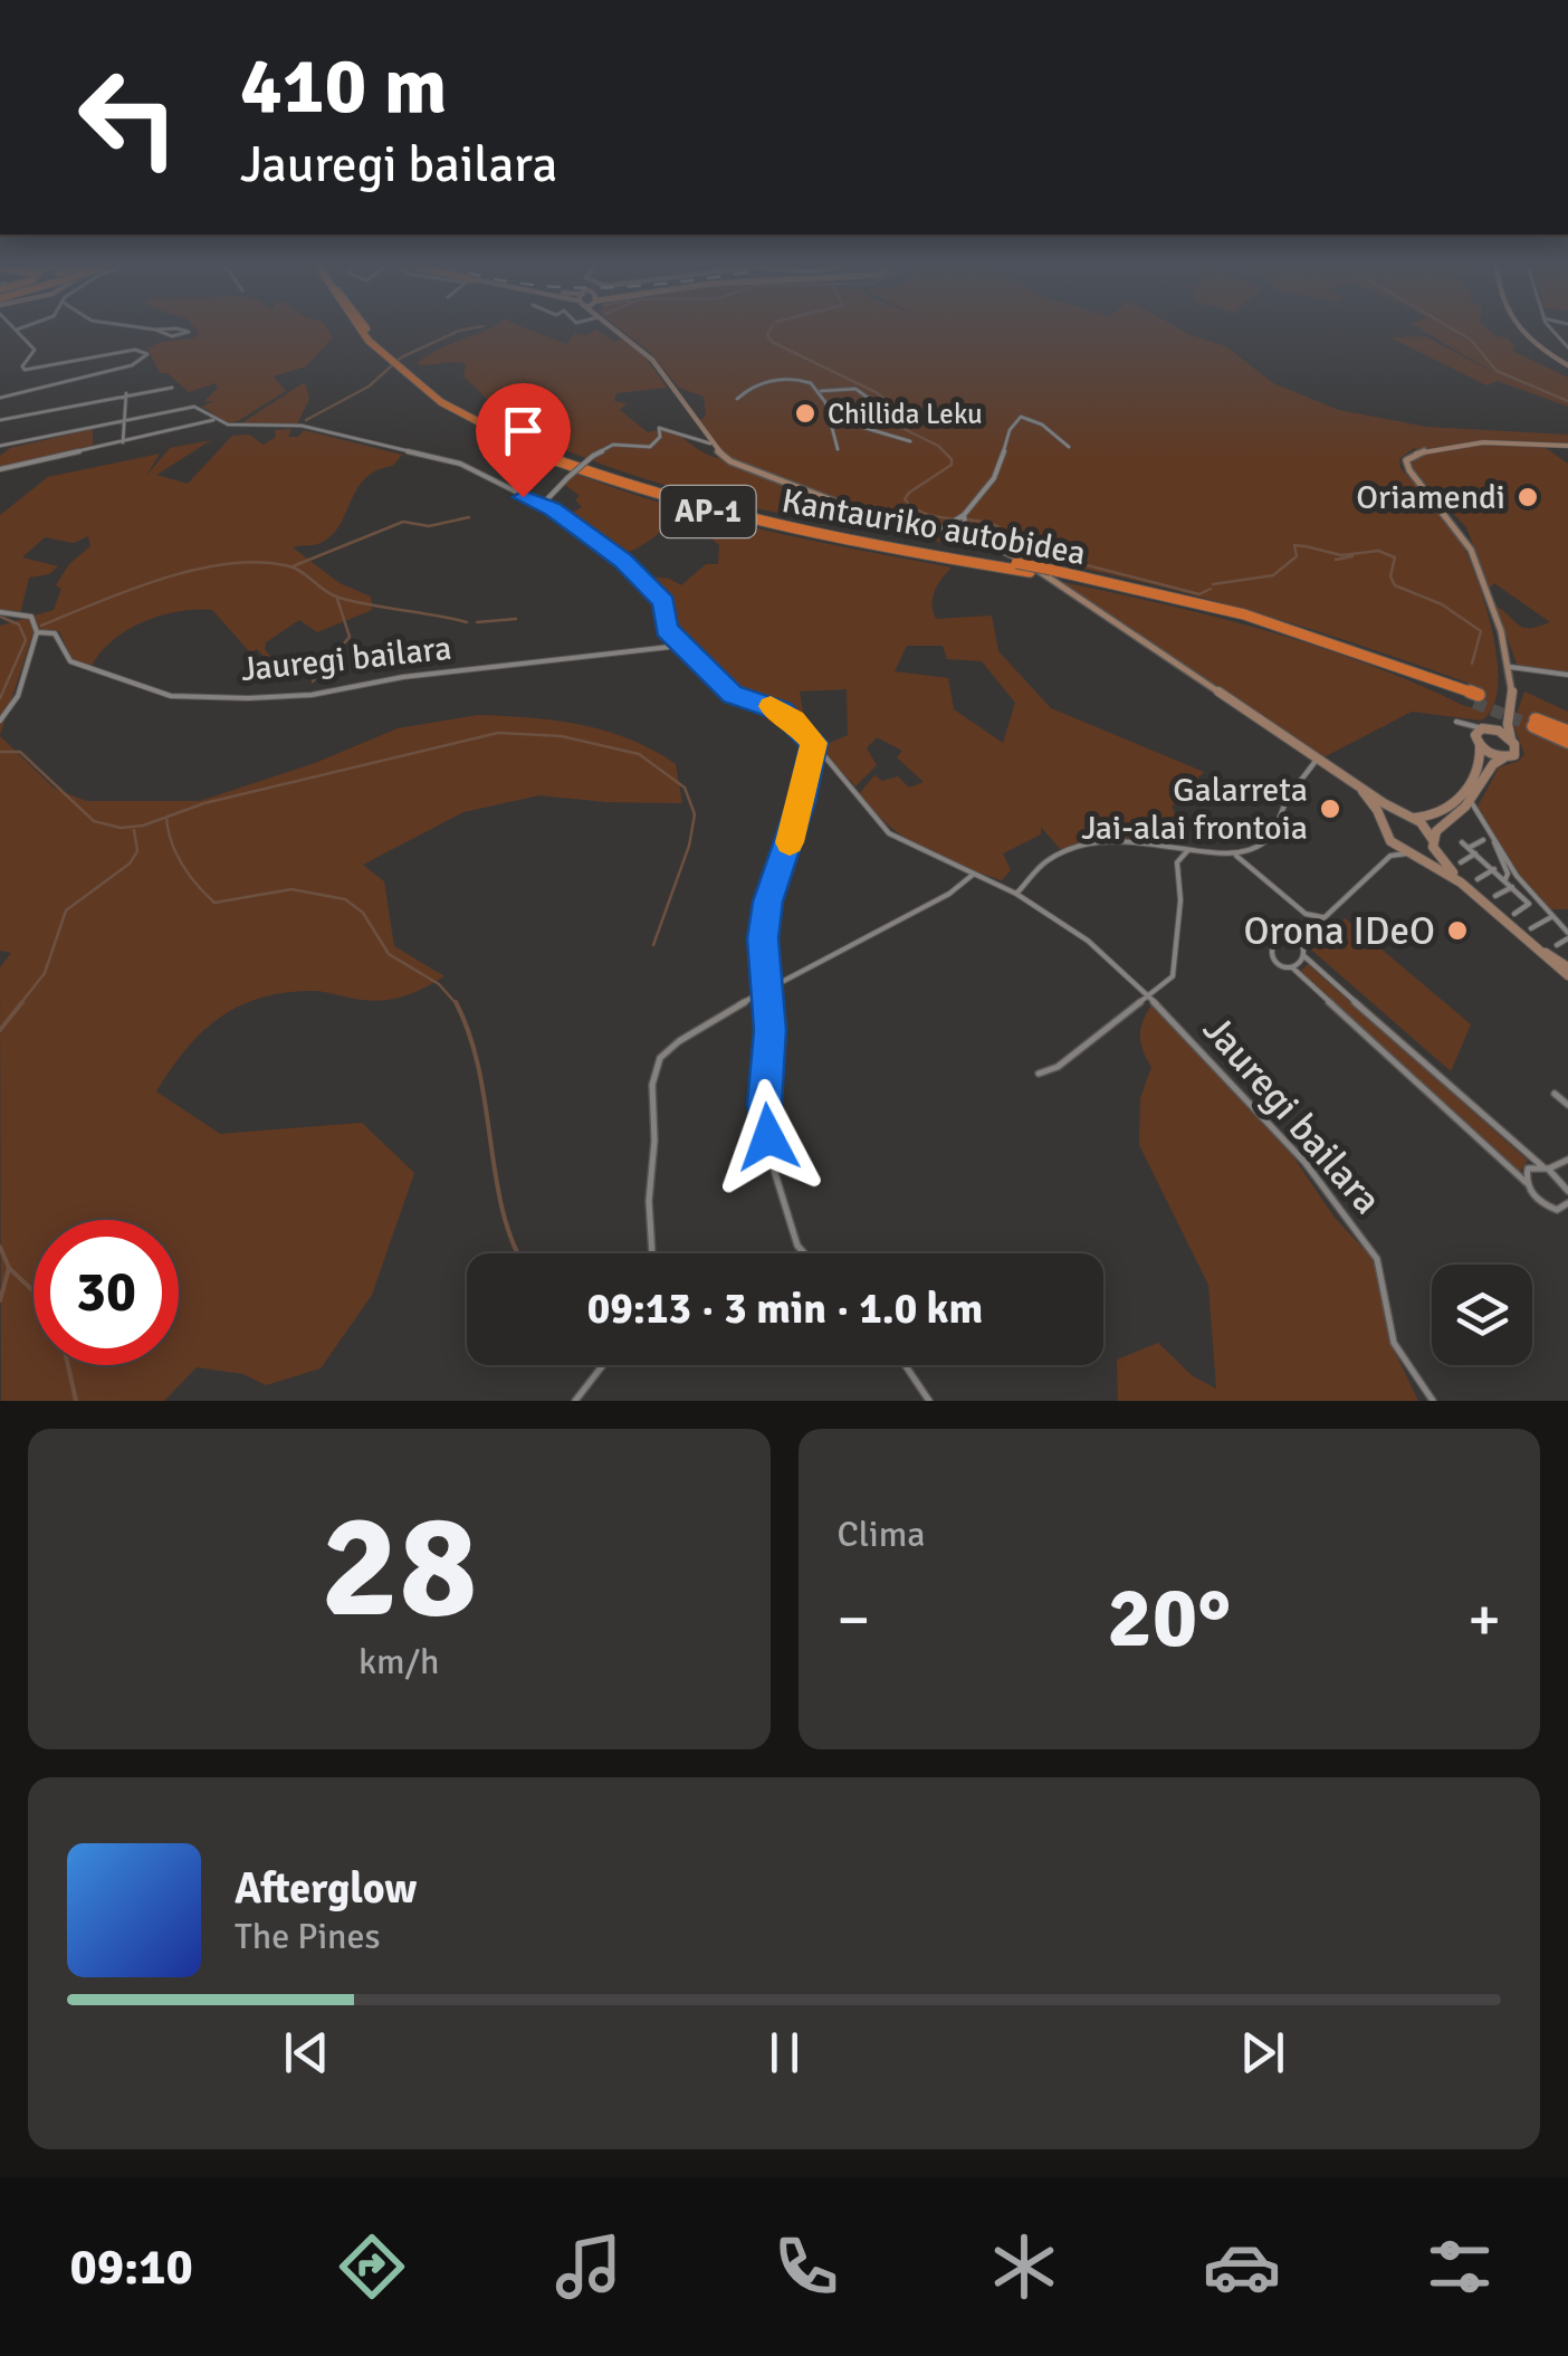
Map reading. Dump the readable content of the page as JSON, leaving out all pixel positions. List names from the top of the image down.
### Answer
{
  "streets": {
    "highway": ["AP-1", "Kantauriko autobidea"],
    "street": ["Jauregi bailara"]
  },
  "places": [
    "Chillida Leku",
    "Oriamendi",
    "Galarreta Jai-alai frontoia",
    "Orona IDeO"
  ],
  "page": {
    "turn": ["410 m", "Jauregi bailara"],
    "limit": "30",
    "trip": "09:13 · 3 min · 1.0 km",
    "tile": [
      ["28", "km/h"],
      "Clima"
    ],
    "heat": ["−", "20°", "+"],
    "song": ["Afterglow", "The Pines"],
    "tabs": "09:10"
  }
}
